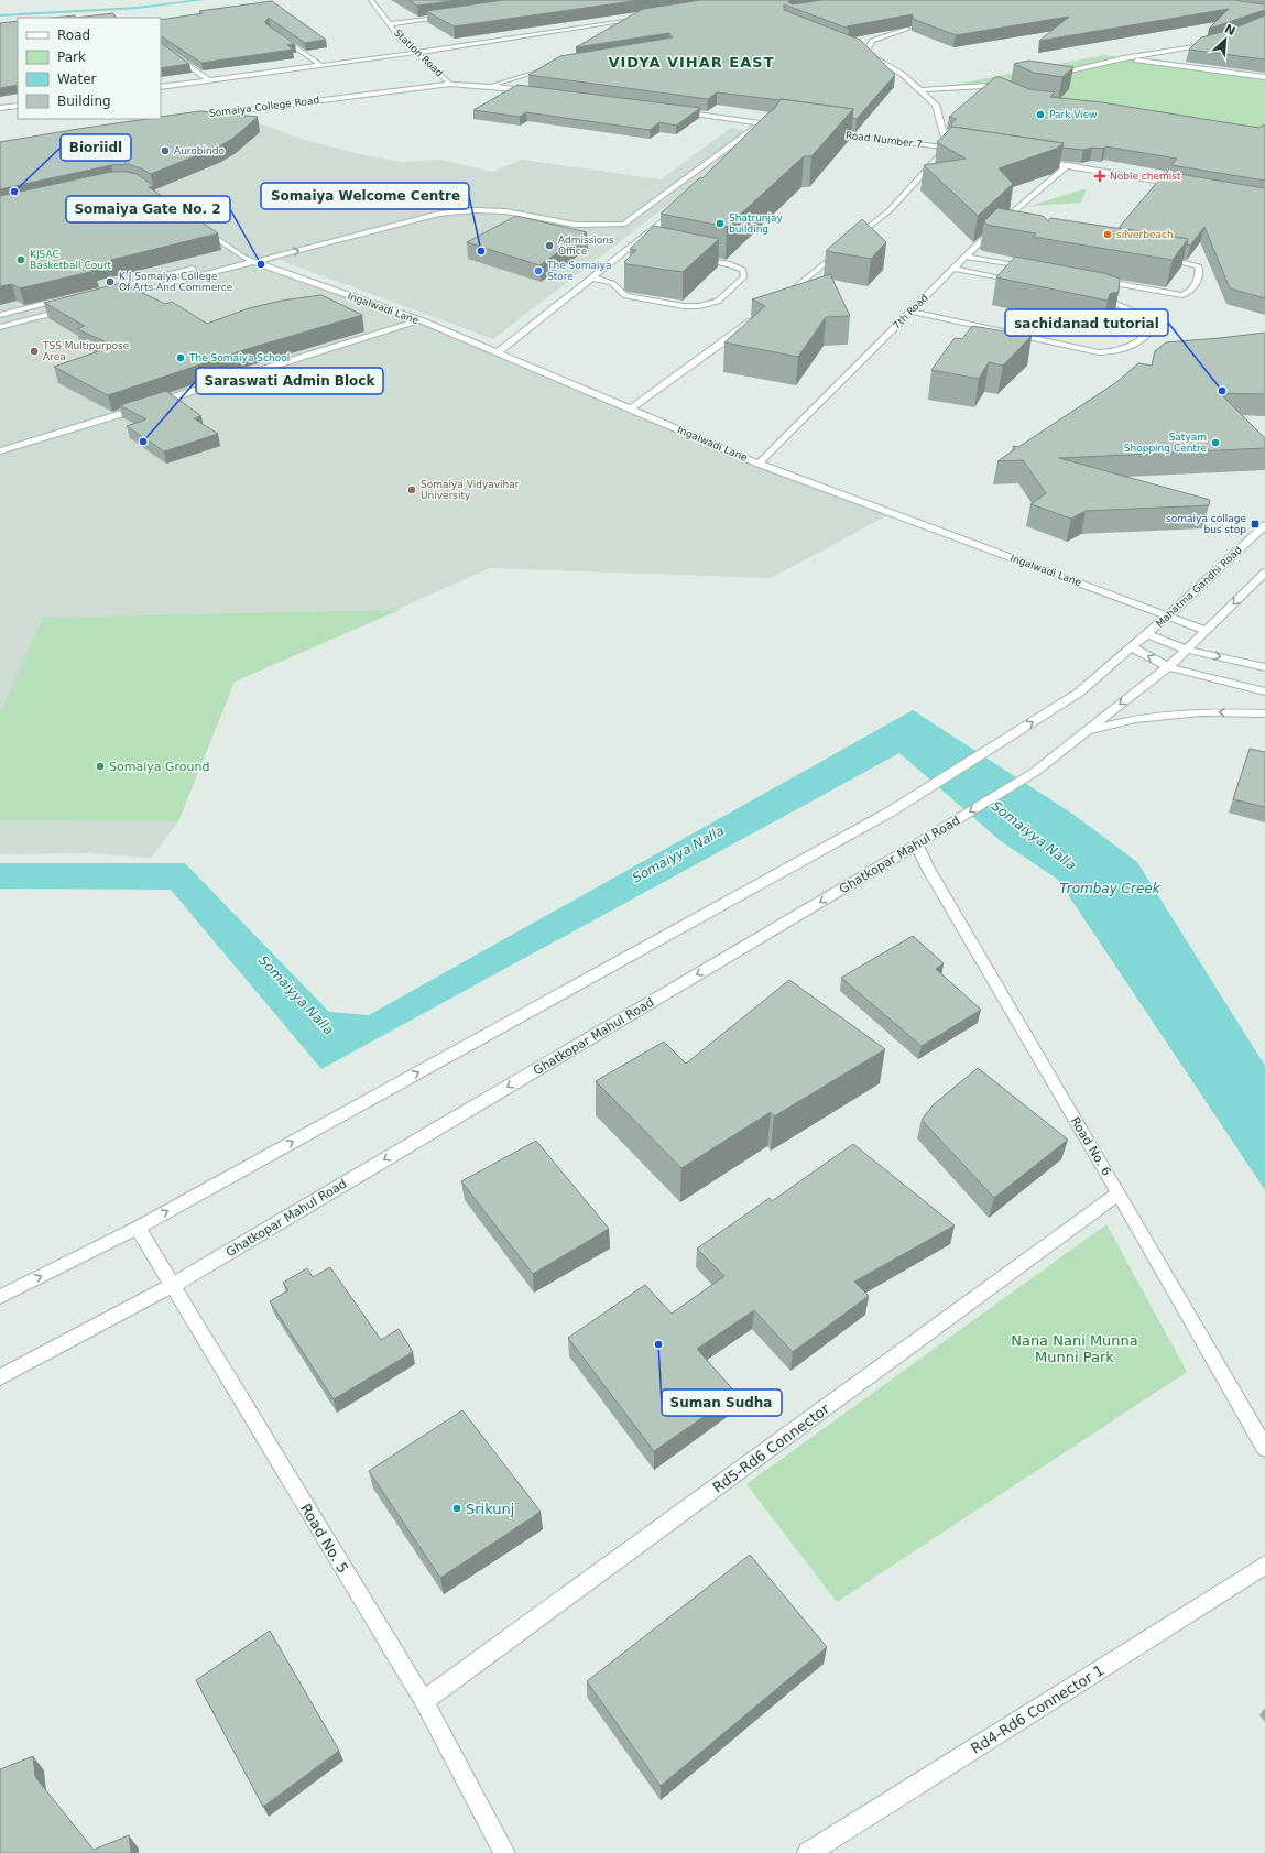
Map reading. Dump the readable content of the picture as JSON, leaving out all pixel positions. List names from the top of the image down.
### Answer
{
  "streets": {
    "street": [
      "Station Road",
      "Somaiya College Road",
      "Road Number 7",
      "Ingalwadi Lane",
      "7th Road",
      "Mahatma Gandhi Road",
      "Ghatkopar Mahul Road",
      "Road No. 6",
      "Rd5-Rd6 Connector",
      "Road No. 5",
      "Rd4-Rd6 Connector 1"
    ]
  },
  "crossings": [
    ["Station Road", "Somaiya College Road"],
    ["Ingalwadi Lane", "7th Road"],
    ["Ingalwadi Lane", "Mahatma Gandhi Road"],
    ["Ghatkopar Mahul Road", "Road No. 6"],
    ["Ghatkopar Mahul Road", "Road No. 5"],
    ["Road No. 6", "Rd5-Rd6 Connector"],
    ["Rd5-Rd6 Connector", "Road No. 5"]
  ],
  "districts": ["VIDYA VIHAR EAST"],
  "water": ["Somaiyya Nalla", "Trombay Creek"],
  "parks": ["Nana Nani Munna Munni Park"],
  "places": {
    "other": [
      "Park View",
      "Aurobindo",
      "Bioriidl",
      "Shatrunjay building",
      "silverbeach",
      "Admissions Office",
      "Somaiya Welcome Centre",
      "KJSAC Basketball Court",
      "Somaiya Gate No. 2",
      "The Somaiya Store",
      "K J Somaiya College Of Arts And Commerce",
      "TSS Multipurpose Area",
      "The Somaiya School",
      "sachidanad tutorial",
      "Saraswati Admin Block",
      "Satyam Shopping Centre",
      "Somaiya Vidyavihar University",
      "Somaiya Ground",
      "Suman Sudha",
      "Srikunj"
    ],
    "health": ["Noble chemist"],
    "transit": ["somaiya collage bus stop"]
  },
  "legend": [
    "Road",
    "Park",
    "Water",
    "Building"
  ],
  "north": "top right"
}
